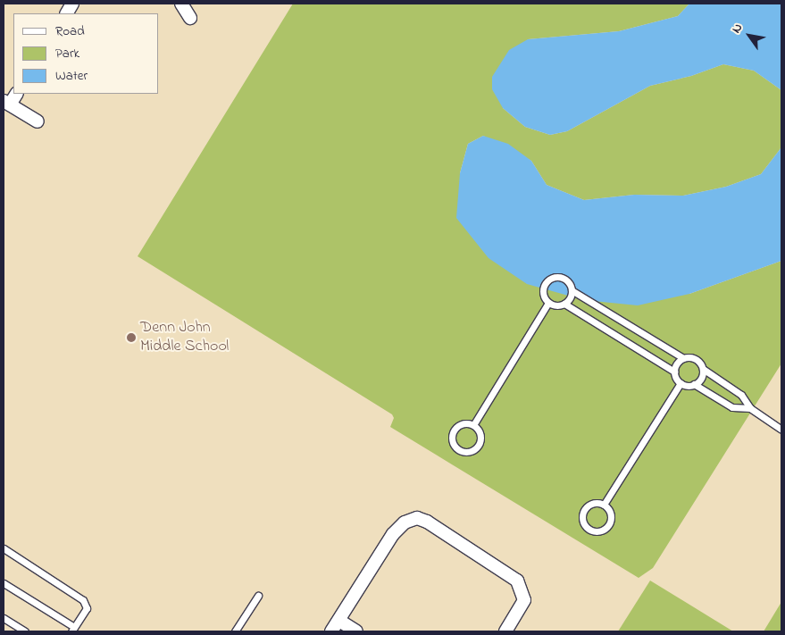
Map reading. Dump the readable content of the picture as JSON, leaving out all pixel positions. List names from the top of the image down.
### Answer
{
  "places": ["Denn John Middle School"],
  "legend": ["Road", "Park", "Water"],
  "north": "top left"
}
